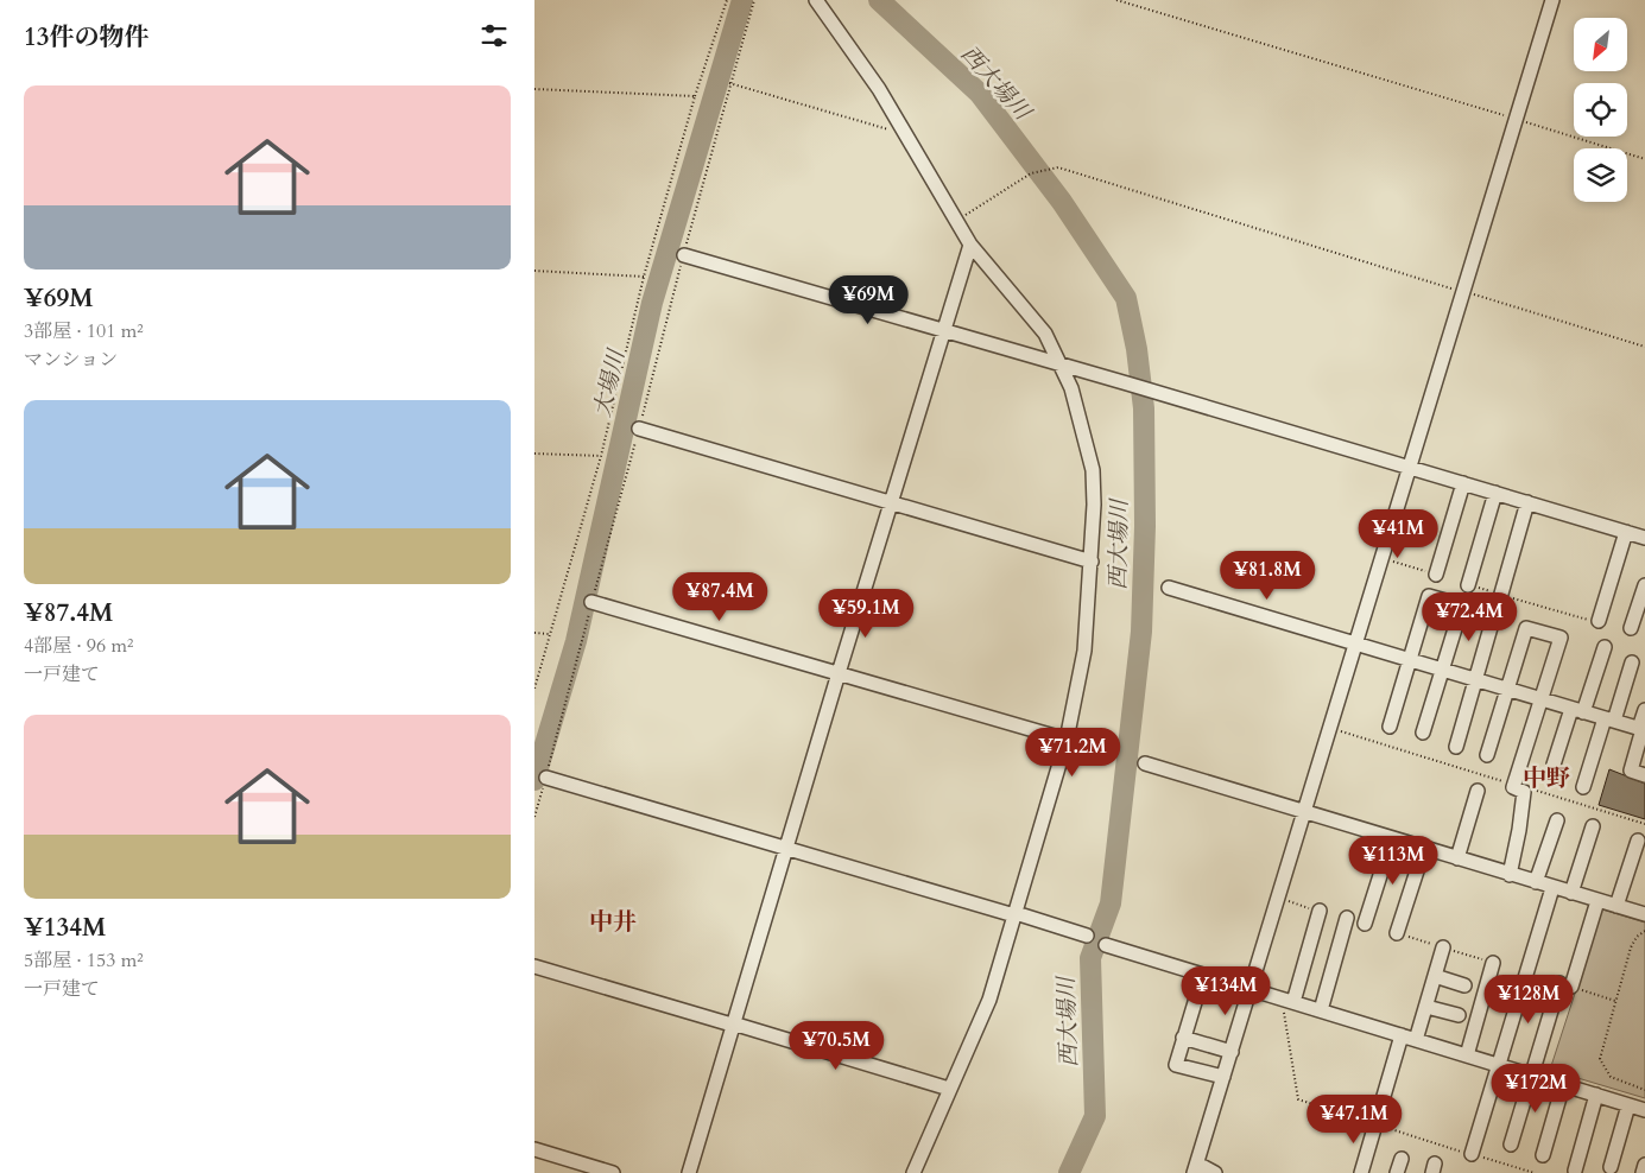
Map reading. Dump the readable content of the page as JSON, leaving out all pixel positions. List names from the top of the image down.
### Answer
{
  "districts": ["中野", "中井"],
  "water": ["西大場川", "大場川"],
  "north": "bottom left",
  "page": {
    "heading": "13件の物件",
    "list": [
      {
        "name": "¥69M",
        "note": "3部屋 · 101 m² · マンション"
      },
      {
        "name": "¥87.4M",
        "note": "4部屋 · 96 m² · 一戸建て"
      },
      {
        "name": "¥134M",
        "note": "5部屋 · 153 m² · 一戸建て"
      }
    ],
    "price": [
      "¥69M",
      "¥41M",
      "¥81.8M",
      "¥87.4M",
      "¥59.1M",
      "¥72.4M",
      "¥71.2M",
      "¥113M",
      "¥134M",
      "¥128M",
      "¥70.5M",
      "¥172M",
      "¥47.1M"
    ]
  }
}
